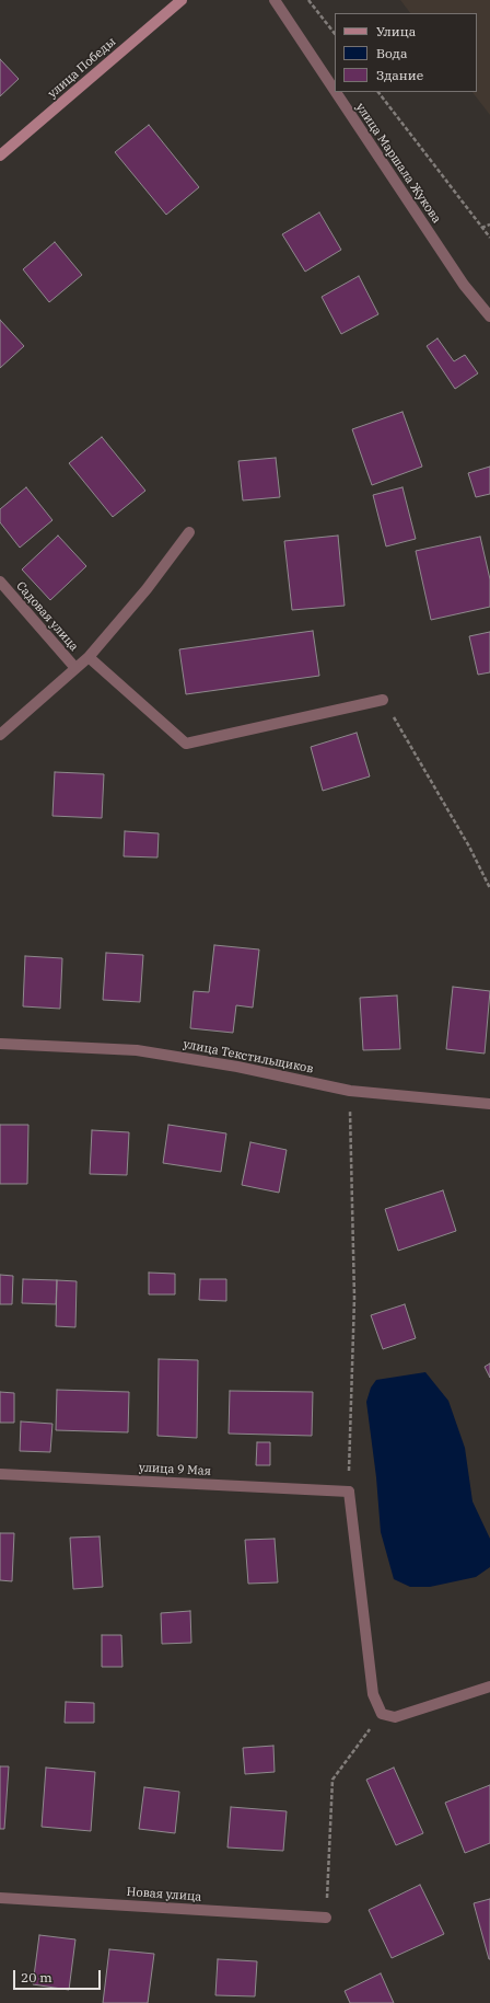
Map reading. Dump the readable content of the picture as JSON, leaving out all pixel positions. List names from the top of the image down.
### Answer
{
  "streets": {
    "street": [
      "улица Победы",
      "улица Маршала Жукова",
      "Садовая улица",
      "улица Текстильщиков",
      "улица 9 Мая",
      "Новая улица"
    ]
  },
  "legend": ["Улица", "Вода", "Здание"],
  "scale_bar": "20 m"
}
